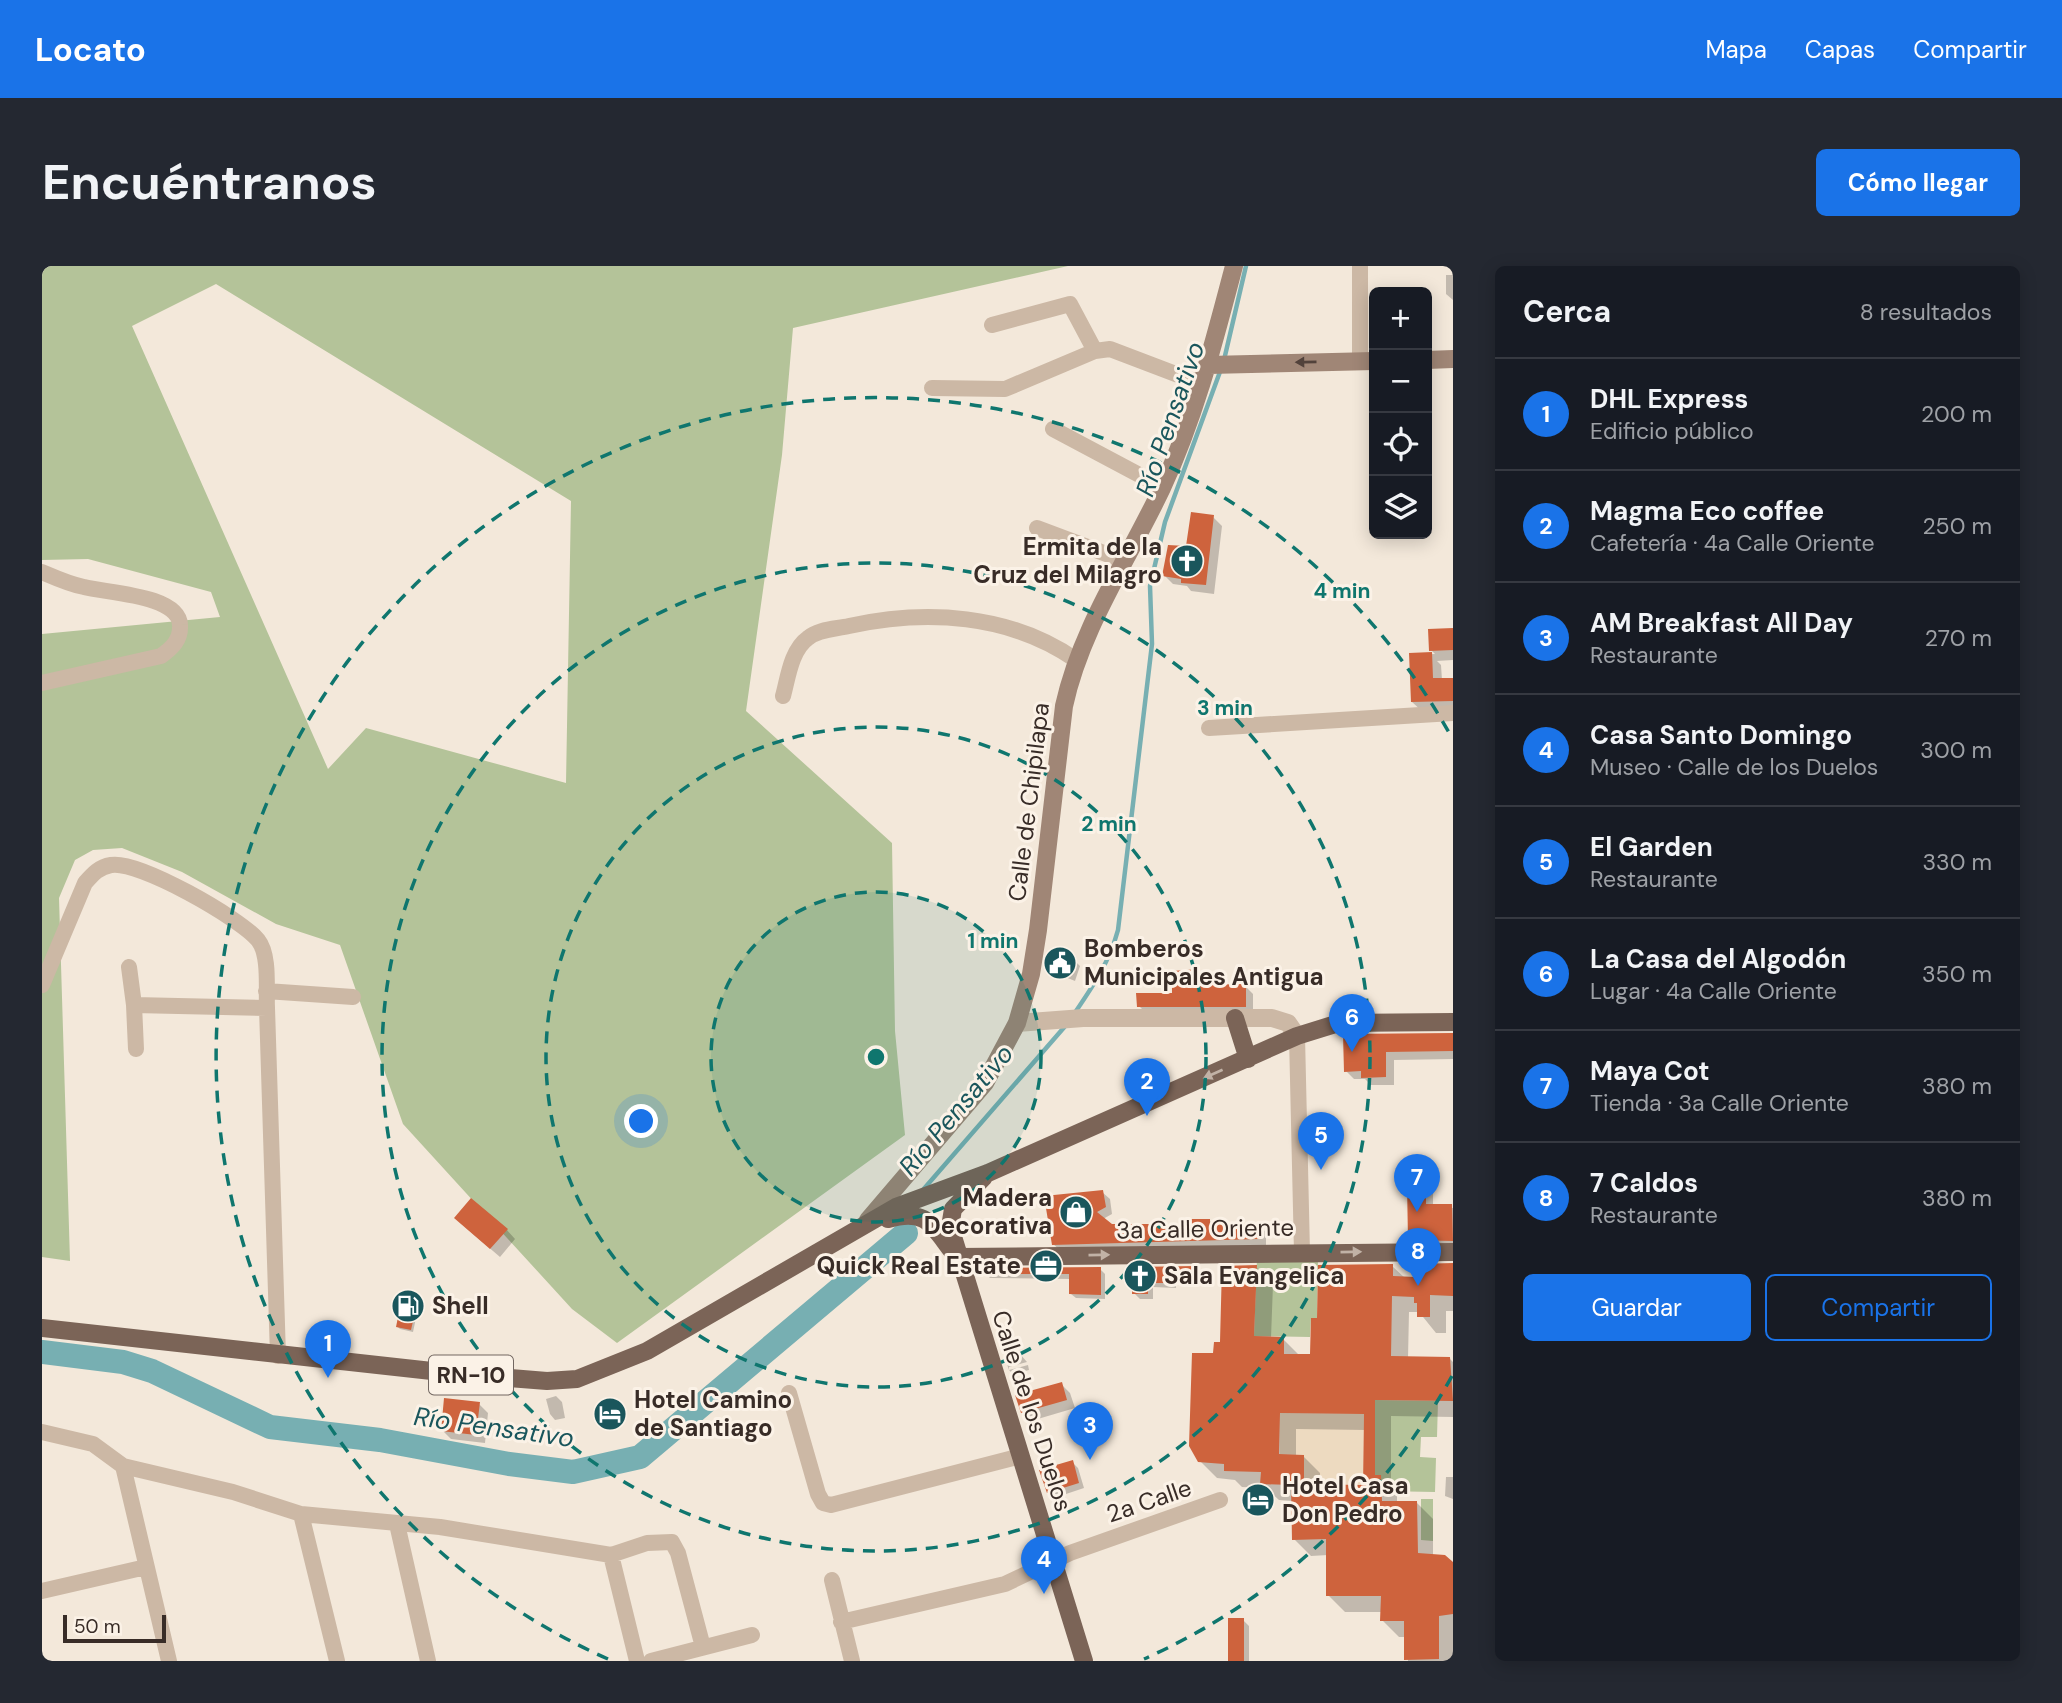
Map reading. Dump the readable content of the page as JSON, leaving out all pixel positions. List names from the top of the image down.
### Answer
{
  "streets": {
    "main road": [
      "Calle de Chipilapa",
      "3a Calle Oriente",
      "RN-10",
      "Calle de los Duelos"
    ],
    "street": ["2a Calle"]
  },
  "crossings": [
    ["Calle de Chipilapa", "RN-10"],
    ["3a Calle Oriente", "Calle de los Duelos"],
    ["RN-10", "Calle de los Duelos"],
    ["Calle de los Duelos", "2a Calle"]
  ],
  "water": ["Río Pensativo"],
  "places": {
    "church": ["Ermita de la Cruz del Milagro", "Sala Evangelica"],
    "public building": ["Bomberos Municipales Antigua"],
    "shop": ["Madera Decorativa"],
    "office": ["Quick Real Estate"],
    "fuel station": ["Shell"],
    "hotel": ["Hotel Camino de Santiago", "Hotel Casa Don Pedro"]
  },
  "scale_bar": "50 m",
  "page": {
    "header": "Locato",
    "nav": ["Mapa", "Capas", "Compartir"],
    "buttons": [
      "Cómo llegar",
      ["Guardar", "Compartir"]
    ],
    "title": "Encuéntranos",
    "heading": ["Cerca", "8 resultados"],
    "map_buttons": ["+", "−"],
    "list": [
      {
        "mark": "1",
        "name": "DHL Express",
        "note": "Edificio público",
        "value": "200 m"
      },
      {
        "mark": "2",
        "name": "Magma Eco coffee",
        "note": "Cafetería · 4a Calle Oriente",
        "value": "250 m"
      },
      {
        "mark": "3",
        "name": "AM Breakfast All Day",
        "note": "Restaurante",
        "value": "270 m"
      },
      {
        "mark": "4",
        "name": "Casa Santo Domingo",
        "note": "Museo · Calle de los Duelos",
        "value": "300 m"
      },
      {
        "mark": "5",
        "name": "El Garden",
        "note": "Restaurante",
        "value": "330 m"
      },
      {
        "mark": "6",
        "name": "La Casa del Algodón",
        "note": "Lugar · 4a Calle Oriente",
        "value": "350 m"
      },
      {
        "mark": "7",
        "name": "Maya Cot",
        "note": "Tienda · 3a Calle Oriente",
        "value": "380 m"
      },
      {
        "mark": "8",
        "name": "7 Caldos",
        "note": "Restaurante",
        "value": "380 m"
      }
    ],
    "pins": [
      "6",
      "2",
      "5",
      "7",
      "8",
      "1",
      "3",
      "4"
    ],
    "scale": "50 m"
  },
  "rings": [
    "4 min",
    "3 min",
    "2 min",
    "1 min"
  ]
}
